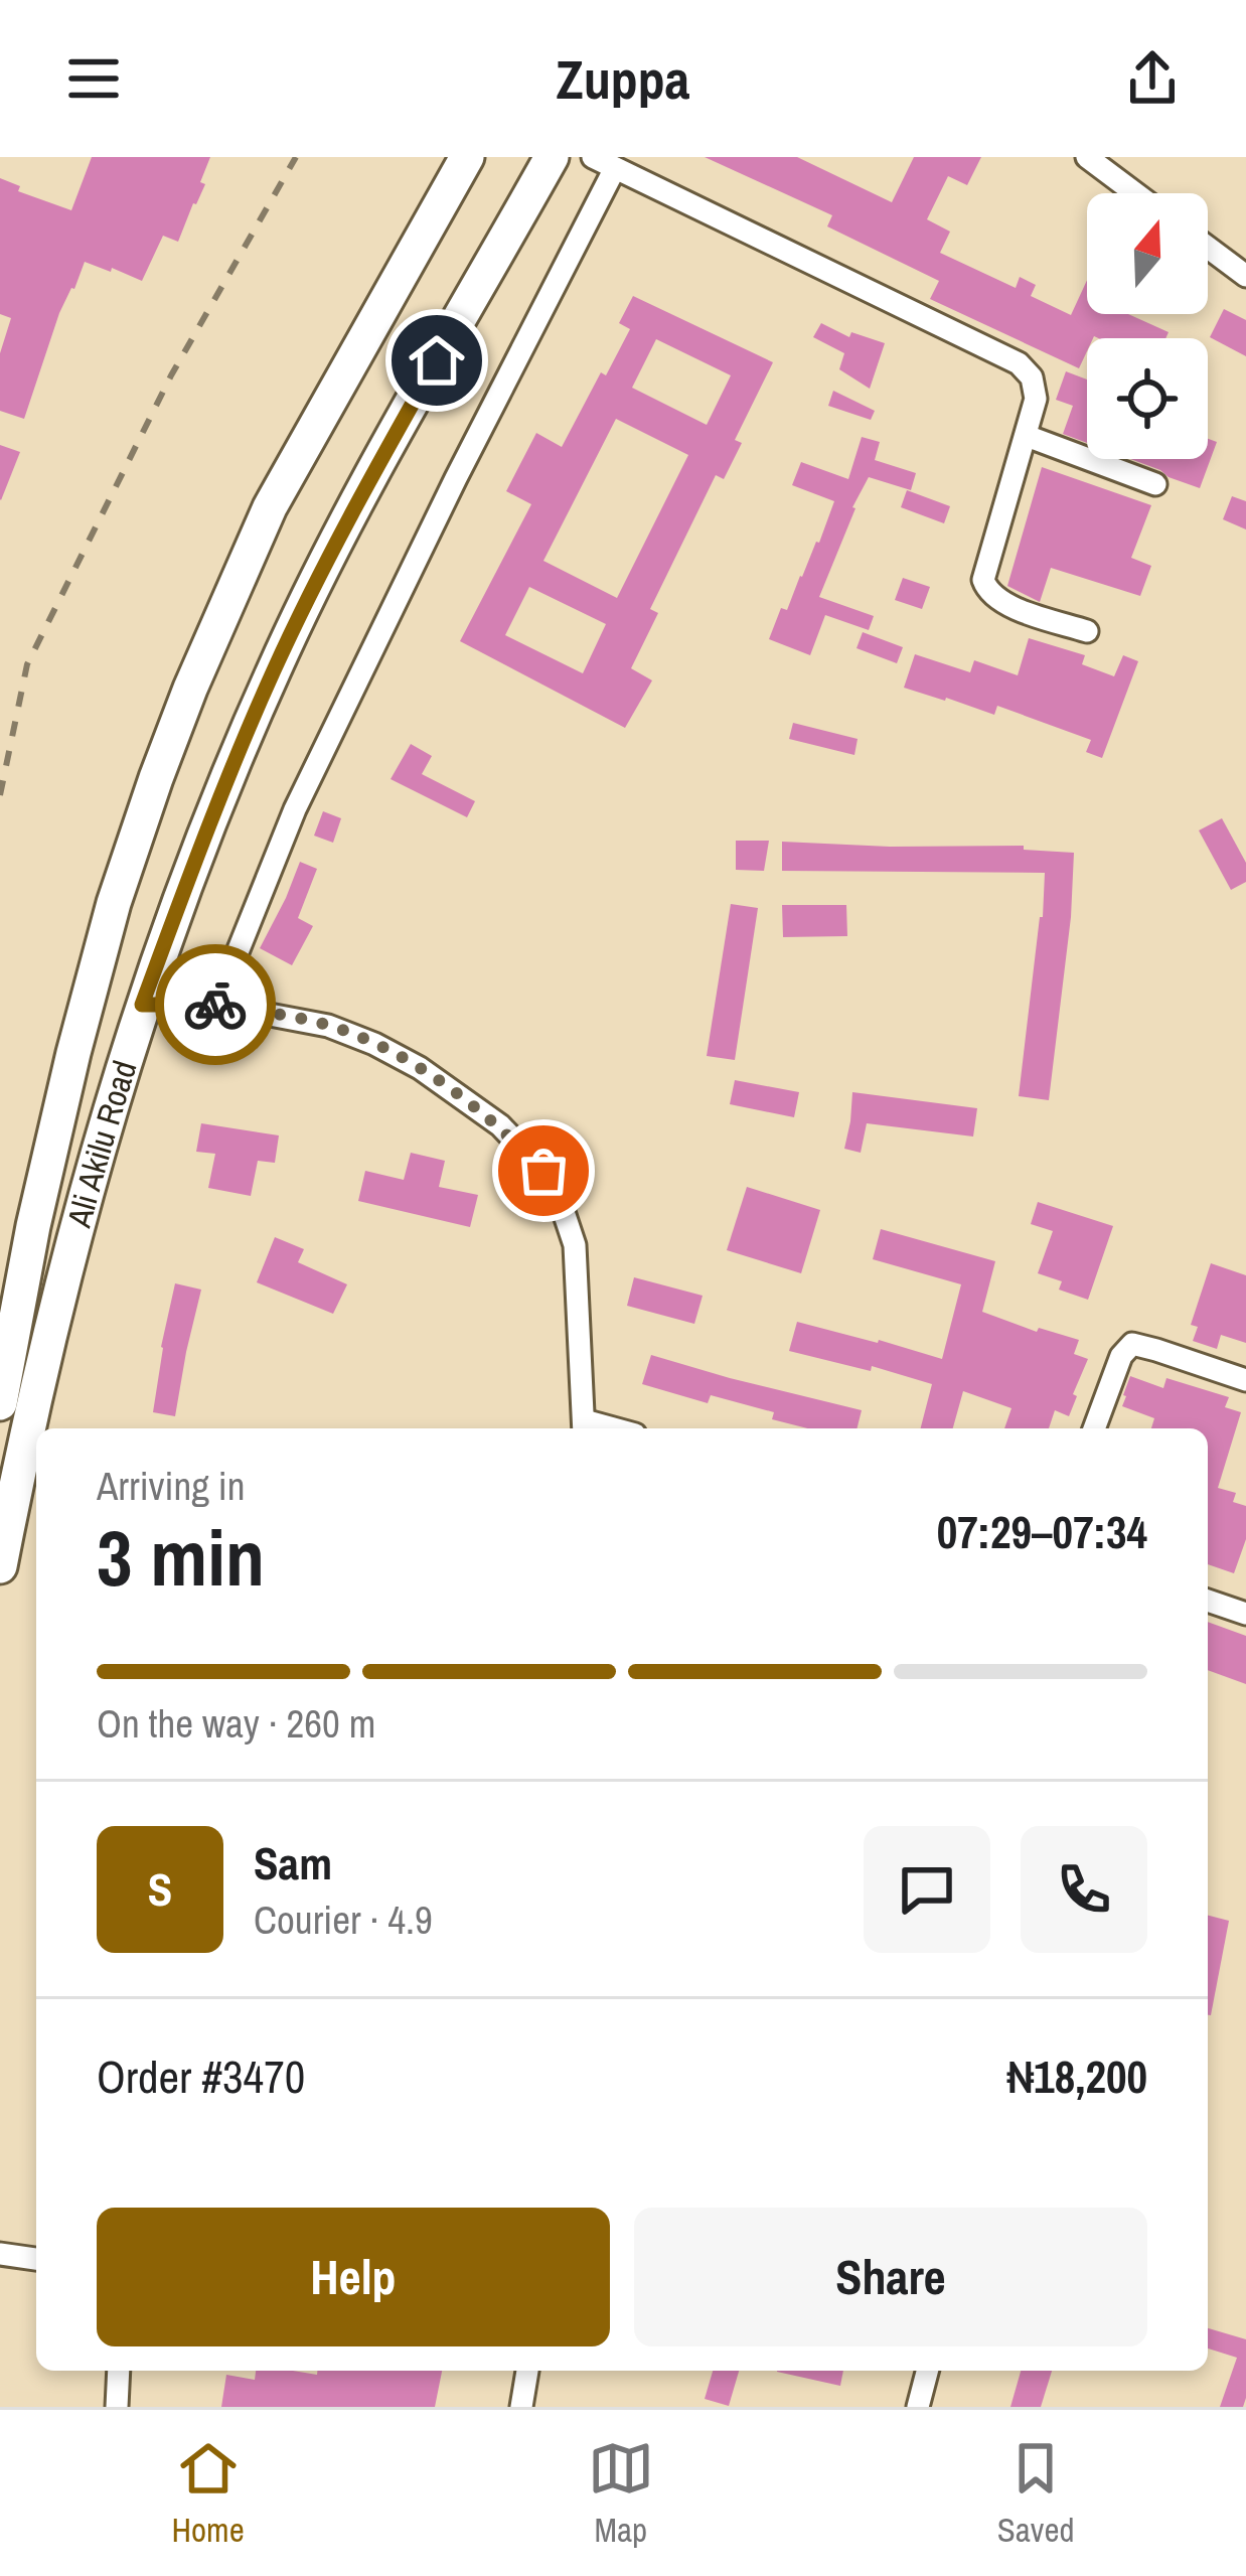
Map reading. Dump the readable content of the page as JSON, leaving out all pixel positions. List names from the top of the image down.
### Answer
{
  "streets": {
    "main road": ["Ali Akilu Road"]
  },
  "north": "top",
  "page": {
    "header": "Zuppa",
    "heading": ["3 min", "Arriving in", "07:29–07:34"],
    "panel": [
      "Sam",
      "Courier · 4.9",
      "Order #3470",
      "₦18,200"
    ],
    "bar": "On the way · 260 m",
    "round": "S",
    "buttons": ["Help", "Share"],
    "tabs": ["Home", "Map", "Saved"]
  }
}
